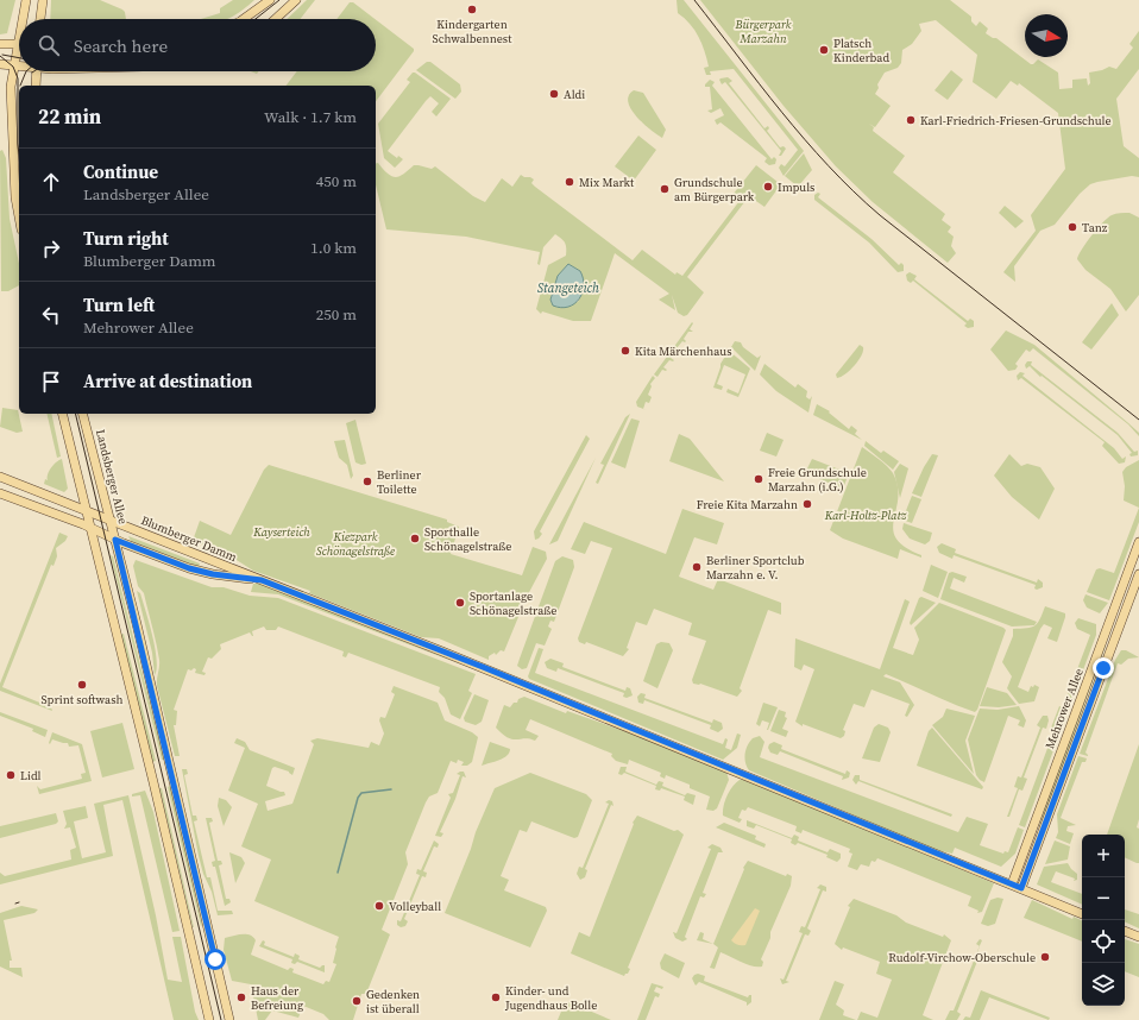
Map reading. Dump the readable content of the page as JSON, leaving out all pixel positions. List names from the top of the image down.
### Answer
{
  "streets": {
    "main road": ["Landsberger Allee", "Blumberger Damm", "Mehrower Allee"]
  },
  "crossings": [
    ["Landsberger Allee", "Blumberger Damm"],
    ["Blumberger Damm", "Mehrower Allee"]
  ],
  "water": ["Stangeteich"],
  "parks": [
    "Bürgerpark Marzahn",
    "Karl-Holtz-Platz",
    "Kayserteich",
    "Kiezpark Schönagelstraße"
  ],
  "places": [
    "Kindergarten Schwalbennest",
    "Platsch Kinderbad",
    "Aldi",
    "Karl-Friedrich-Friesen-Grundschule",
    "Mix Markt",
    "Impuls",
    "Grundschule am Bürgerpark",
    "Tanz",
    "Kita Märchenhaus",
    "Freie Grundschule Marzahn (i.G.)",
    "Berliner Toilette",
    "Freie Kita Marzahn",
    "Sporthalle Schönagelstraße",
    "Berliner Sportclub Marzahn e. V.",
    "Sportanlage Schönagelstraße",
    "Sprint softwash",
    "Lidl",
    "Volleyball",
    "Rudolf-Virchow-Oberschule",
    "Haus der Befreiung",
    "Kinder- und Jugendhaus Bolle",
    "Gedenken ist überall"
  ],
  "north": "right",
  "page": {
    "search": "Search here",
    "heading": ["22 min", "Walk · 1.7 km"],
    "list": [
      ["Continue", "Landsberger Allee", "450 m"],
      ["Turn right", "Blumberger Damm", "1.0 km"],
      ["Turn left", "Mehrower Allee", "250 m"],
      "Arrive at destination"
    ],
    "map_buttons": ["+", "−"]
  }
}
